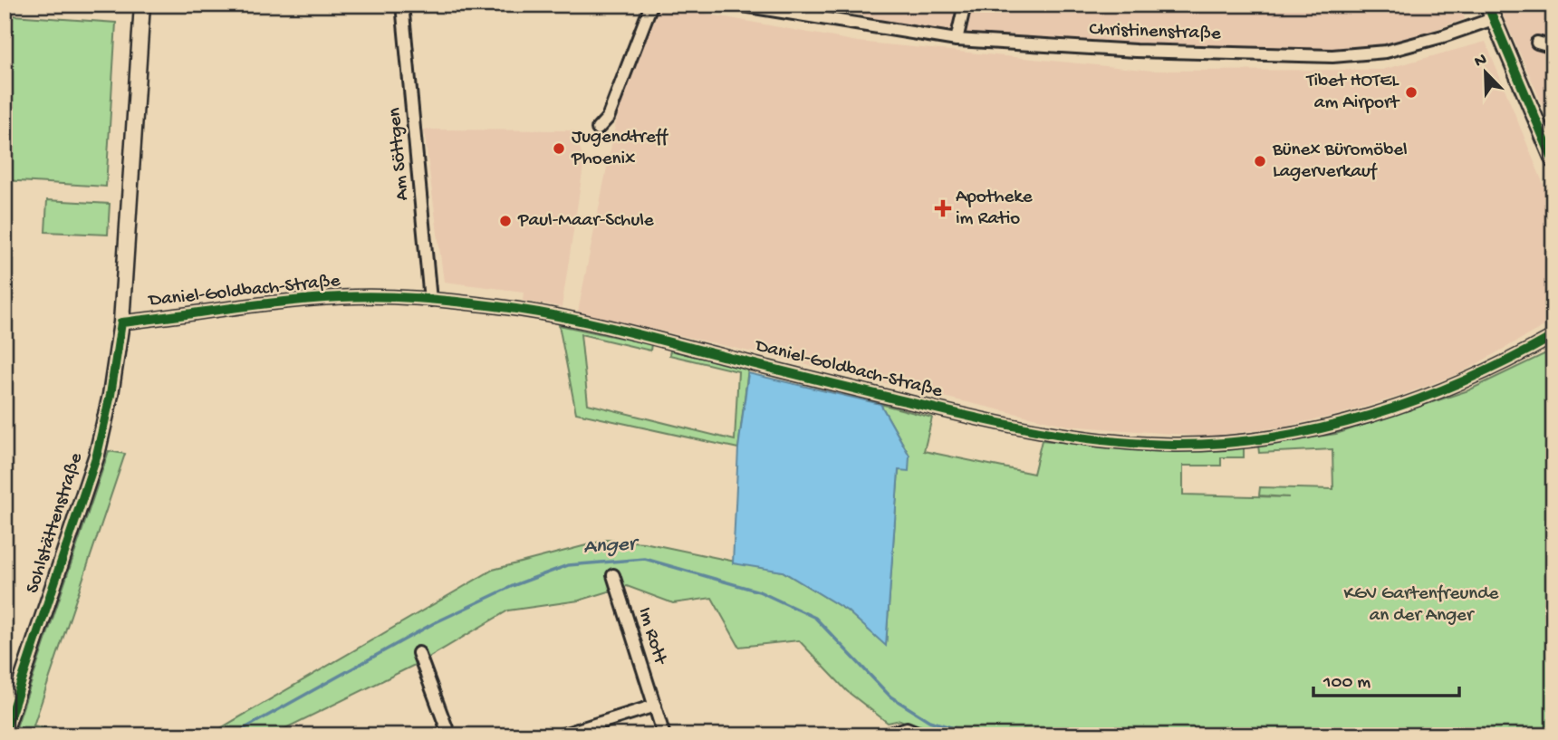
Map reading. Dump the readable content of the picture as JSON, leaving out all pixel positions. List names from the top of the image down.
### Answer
{
  "streets": {
    "street": [
      "Christinenstraße",
      "Am Söttgen",
      "Daniel-Goldbach-Straße",
      "Sohlstättenstraße",
      "Im Rott"
    ]
  },
  "crossings": [
    ["Am Söttgen", "Daniel-Goldbach-Straße"],
    ["Daniel-Goldbach-Straße", "Sohlstättenstraße"]
  ],
  "water": ["Anger"],
  "parks": ["KGV Gartenfreunde an der Anger"],
  "places": {
    "other": [
      "Tibet HOTEL am Airport",
      "Jugendtreff Phoenix",
      "Bünex Büromöbel Lagerverkauf",
      "Paul-Maar-Schule"
    ],
    "health": ["Apotheke im Ratio"]
  },
  "scale_bar": "100 m",
  "north": "top left"
}
